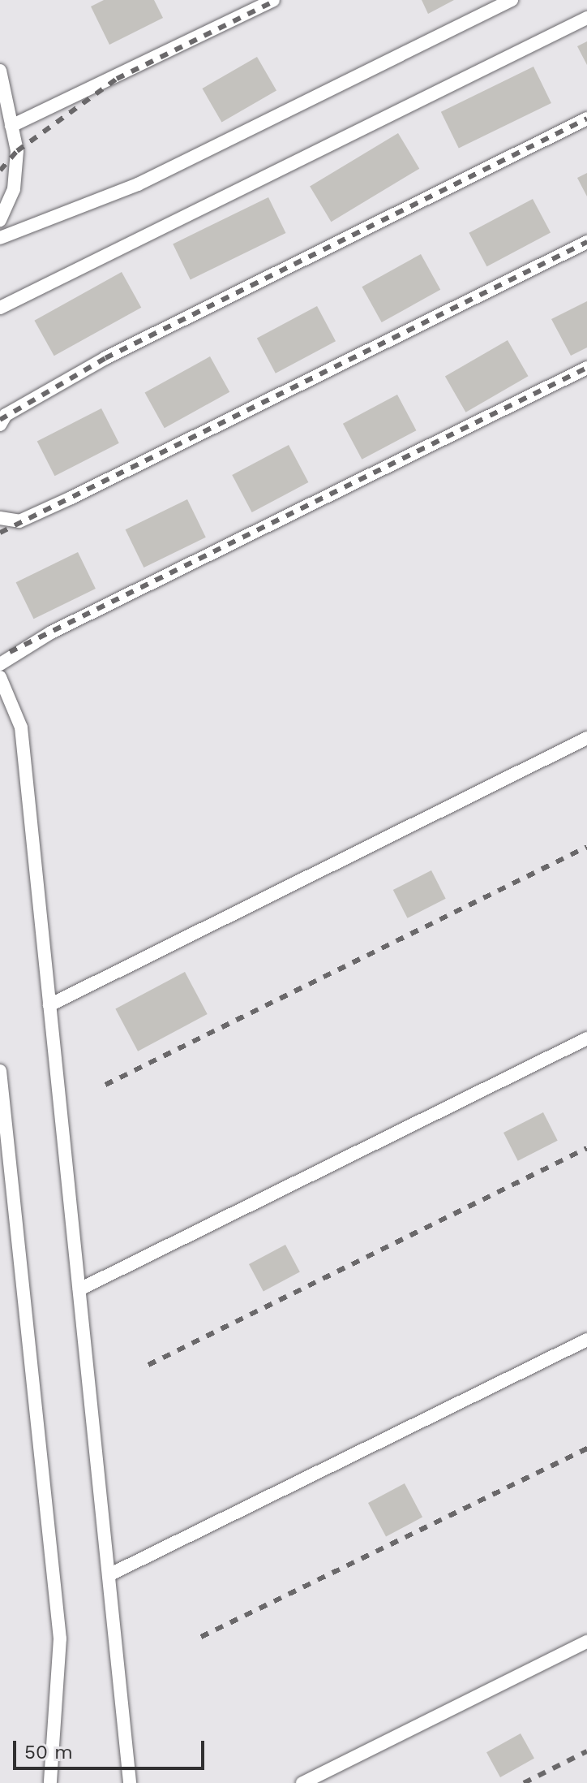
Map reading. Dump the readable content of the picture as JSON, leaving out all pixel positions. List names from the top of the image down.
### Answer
{
  "scale_bar": "50 m"
}
